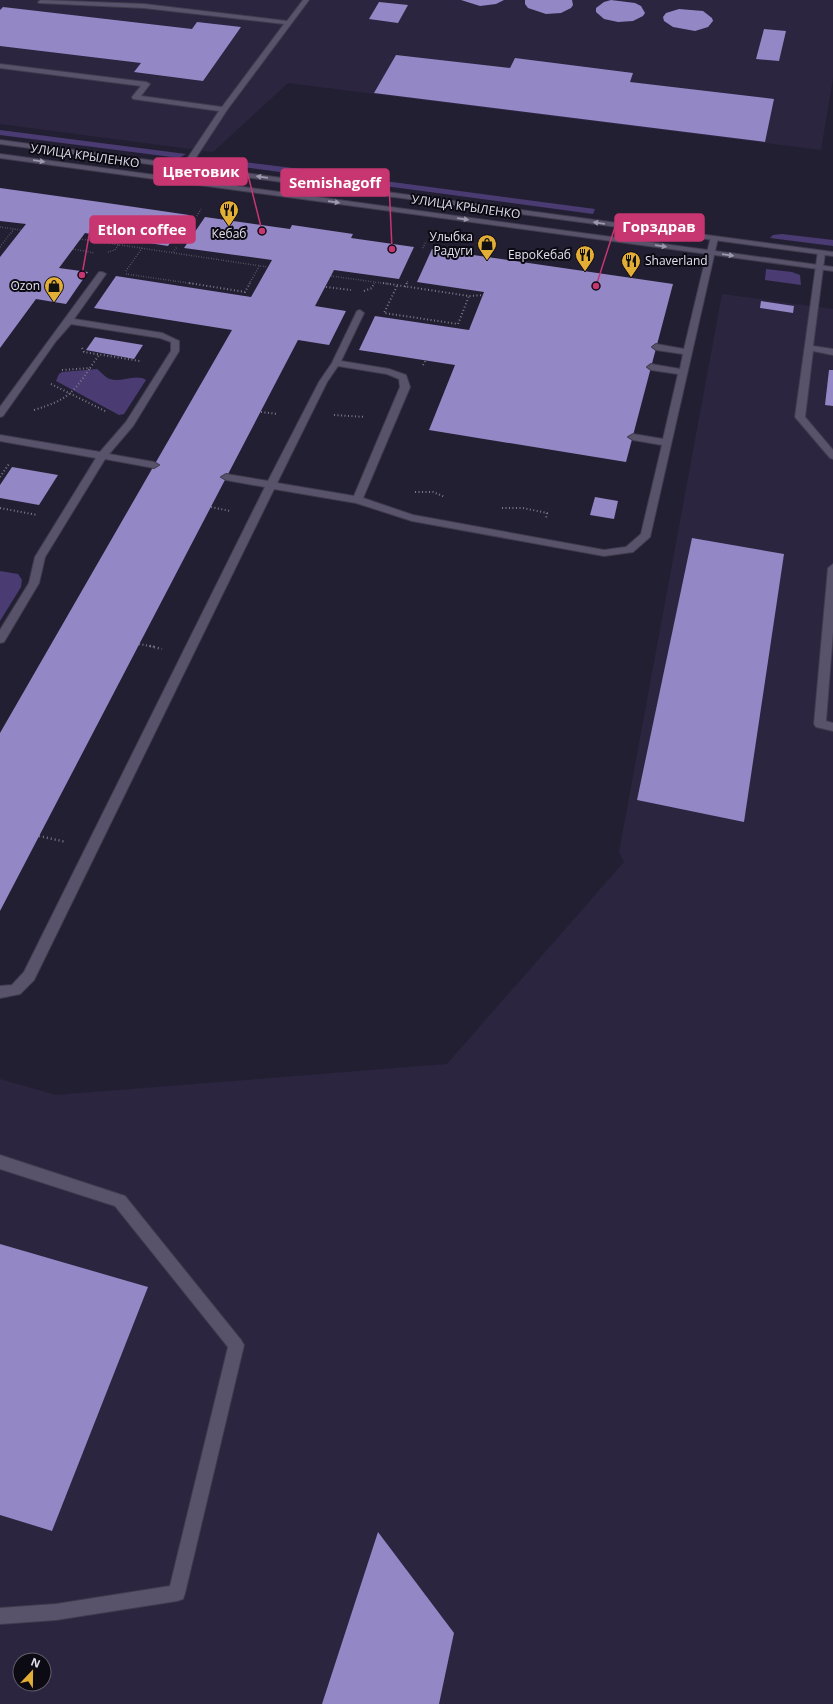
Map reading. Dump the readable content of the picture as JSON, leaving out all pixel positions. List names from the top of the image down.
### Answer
{
  "streets": {
    "street": ["УЛИЦА КРЫЛЕНКО"]
  },
  "places": {
    "restaurant": ["Кебаб", "ЕвроКебаб", "Shaverland"],
    "other": [
      "Цветовик",
      "Semishagoff",
      "Etlon coffee",
      "Горздрав"
    ],
    "shop": ["Улыбка Радуги", "Ozon"]
  },
  "north": "top"
}
